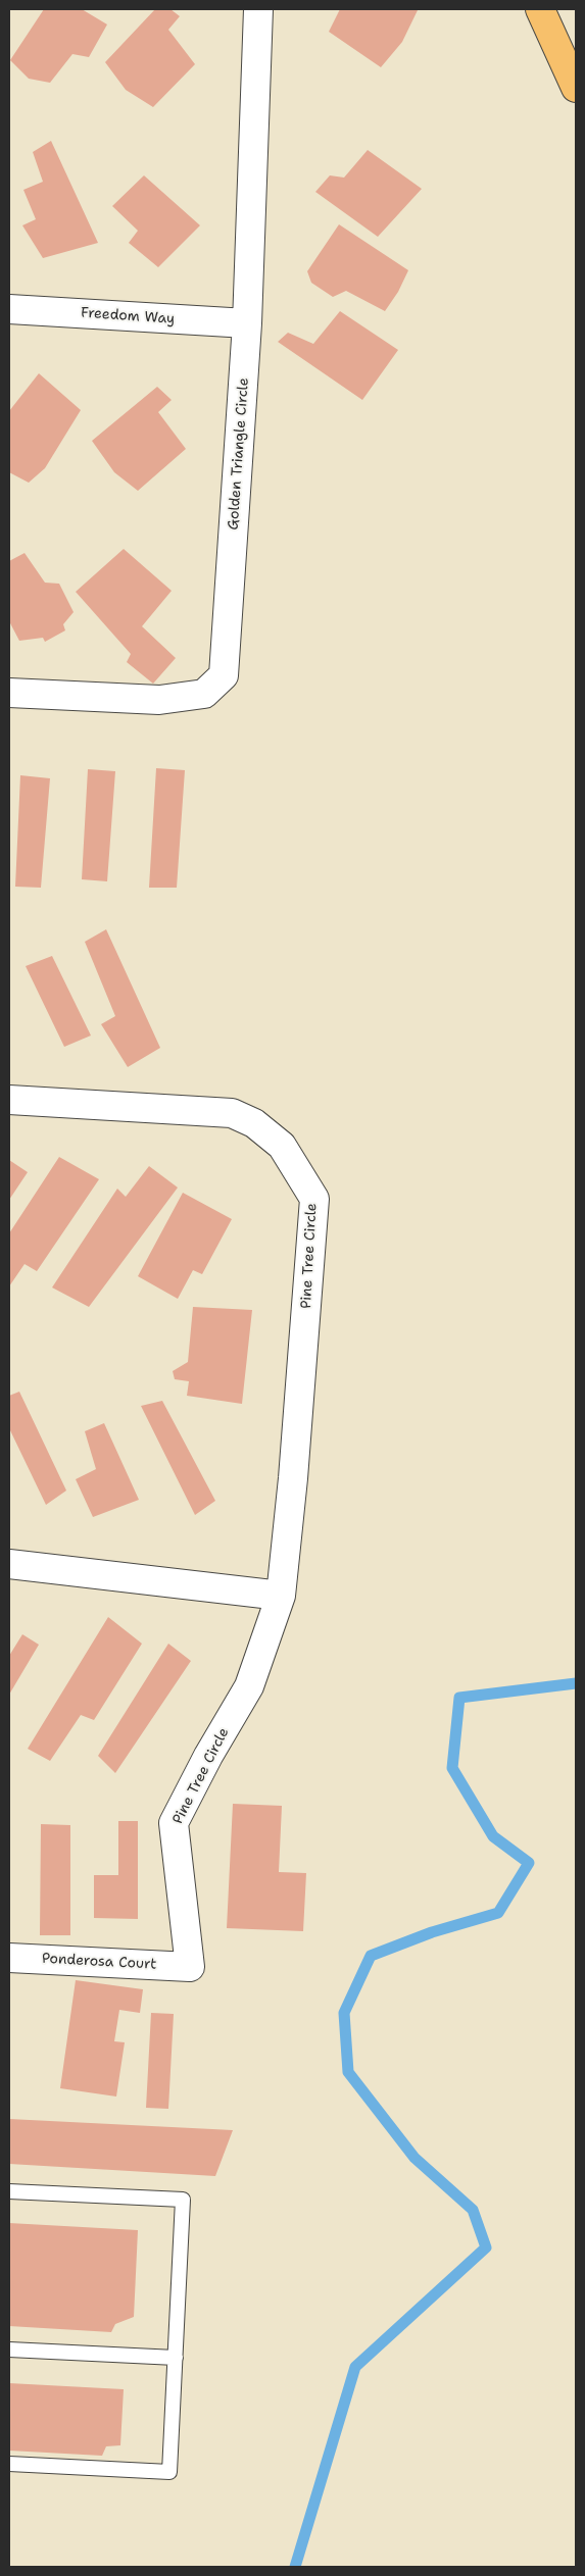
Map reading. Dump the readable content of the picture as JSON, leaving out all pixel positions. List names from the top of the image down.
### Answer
{
  "streets": {
    "street": [
      "Freedom Way",
      "Golden Triangle Circle",
      "Pine Tree Circle",
      "Ponderosa Court"
    ]
  },
  "crossings": [
    ["Freedom Way", "Golden Triangle Circle"],
    ["Pine Tree Circle", "Ponderosa Court"]
  ]
}
